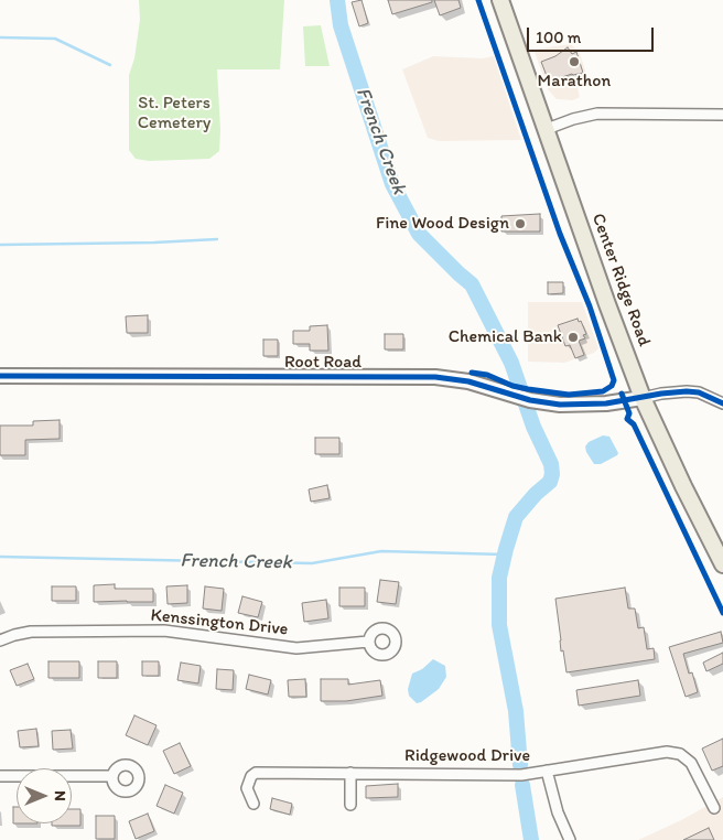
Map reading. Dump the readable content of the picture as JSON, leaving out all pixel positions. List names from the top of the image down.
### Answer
{
  "streets": {
    "main road": ["Center Ridge Road"],
    "street": ["Root Road", "Kenssington Drive", "Ridgewood Drive"]
  },
  "crossings": [
    ["Center Ridge Road", "Root Road"]
  ],
  "water": ["French Creek"],
  "parks": ["St. Peters Cemetery"],
  "places": ["Marathon", "Fine Wood Design", "Chemical Bank"],
  "scale_bar": "100 m",
  "north": "right"
}
